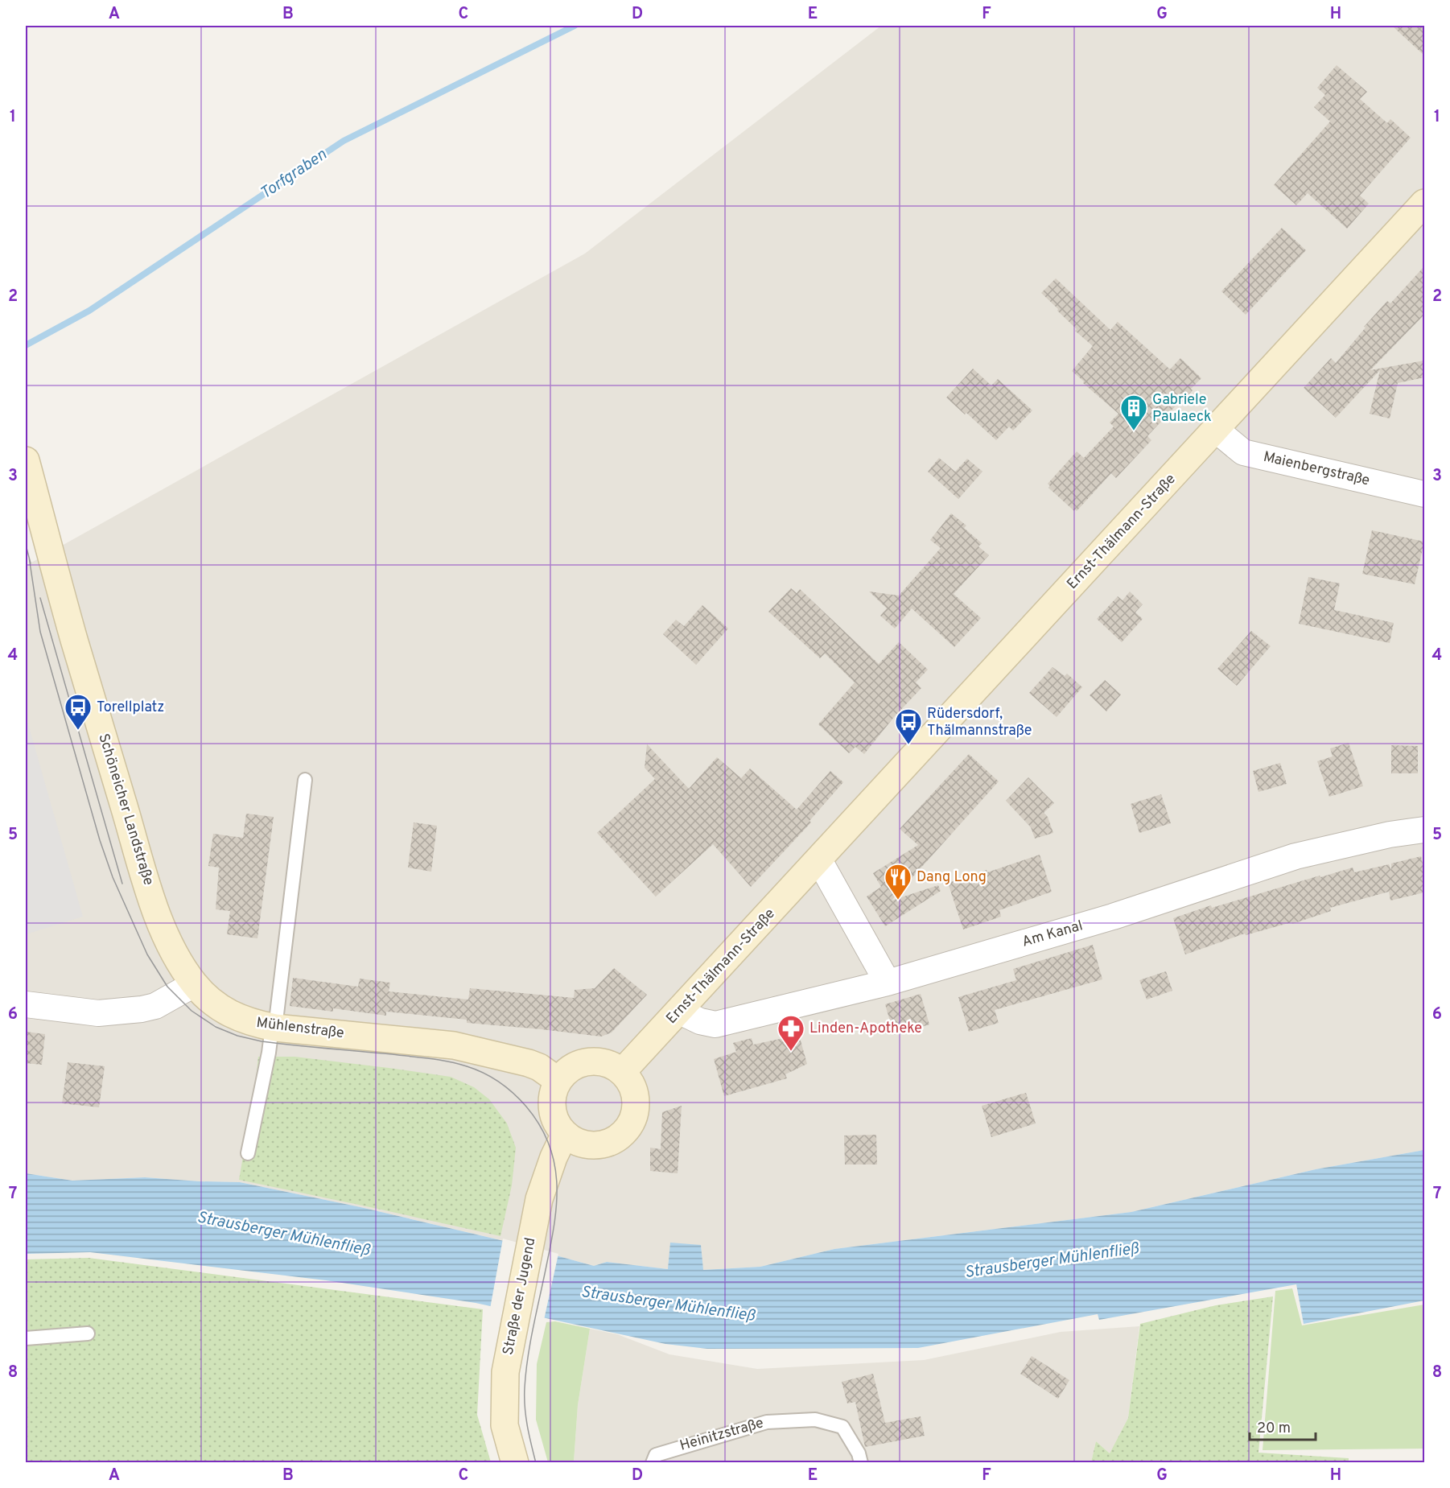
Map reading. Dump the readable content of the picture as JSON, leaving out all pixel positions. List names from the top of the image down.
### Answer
{
  "streets": {
    "main road": [
      "Ernst-Thälmann-Straße",
      "Schöneicher Landstraße",
      "Mühlenstraße",
      "Straße der Jugend"
    ],
    "street": ["Maienbergstraße", "Am Kanal"],
    "lane": ["Heinitzstraße"]
  },
  "crossings": [
    ["Maienbergstraße", "Ernst-Thälmann-Straße"],
    ["Ernst-Thälmann-Straße", "Am Kanal"],
    ["Ernst-Thälmann-Straße", "Mühlenstraße"],
    ["Ernst-Thälmann-Straße", "Straße der Jugend"],
    ["Schöneicher Landstraße", "Mühlenstraße"],
    ["Mühlenstraße", "Straße der Jugend"]
  ],
  "water": ["Torfgraben", "Strausberger Mühlenfließ"],
  "places": {
    "building": ["Gabriele Paulaeck"],
    "bus stop": ["Torellplatz", "Rüdersdorf, Thälmannstraße"],
    "restaurant": ["Dang Long"],
    "pharmacy": ["Linden-Apotheke"]
  },
  "scale_bar": "20 m",
  "grid": {
    "columns": [
      "A",
      "B",
      "C",
      "D",
      "E",
      "F",
      "G",
      "H"
    ],
    "rows": [
      "1",
      "2",
      "3",
      "4",
      "5",
      "6",
      "7",
      "8"
    ]
  }
}
